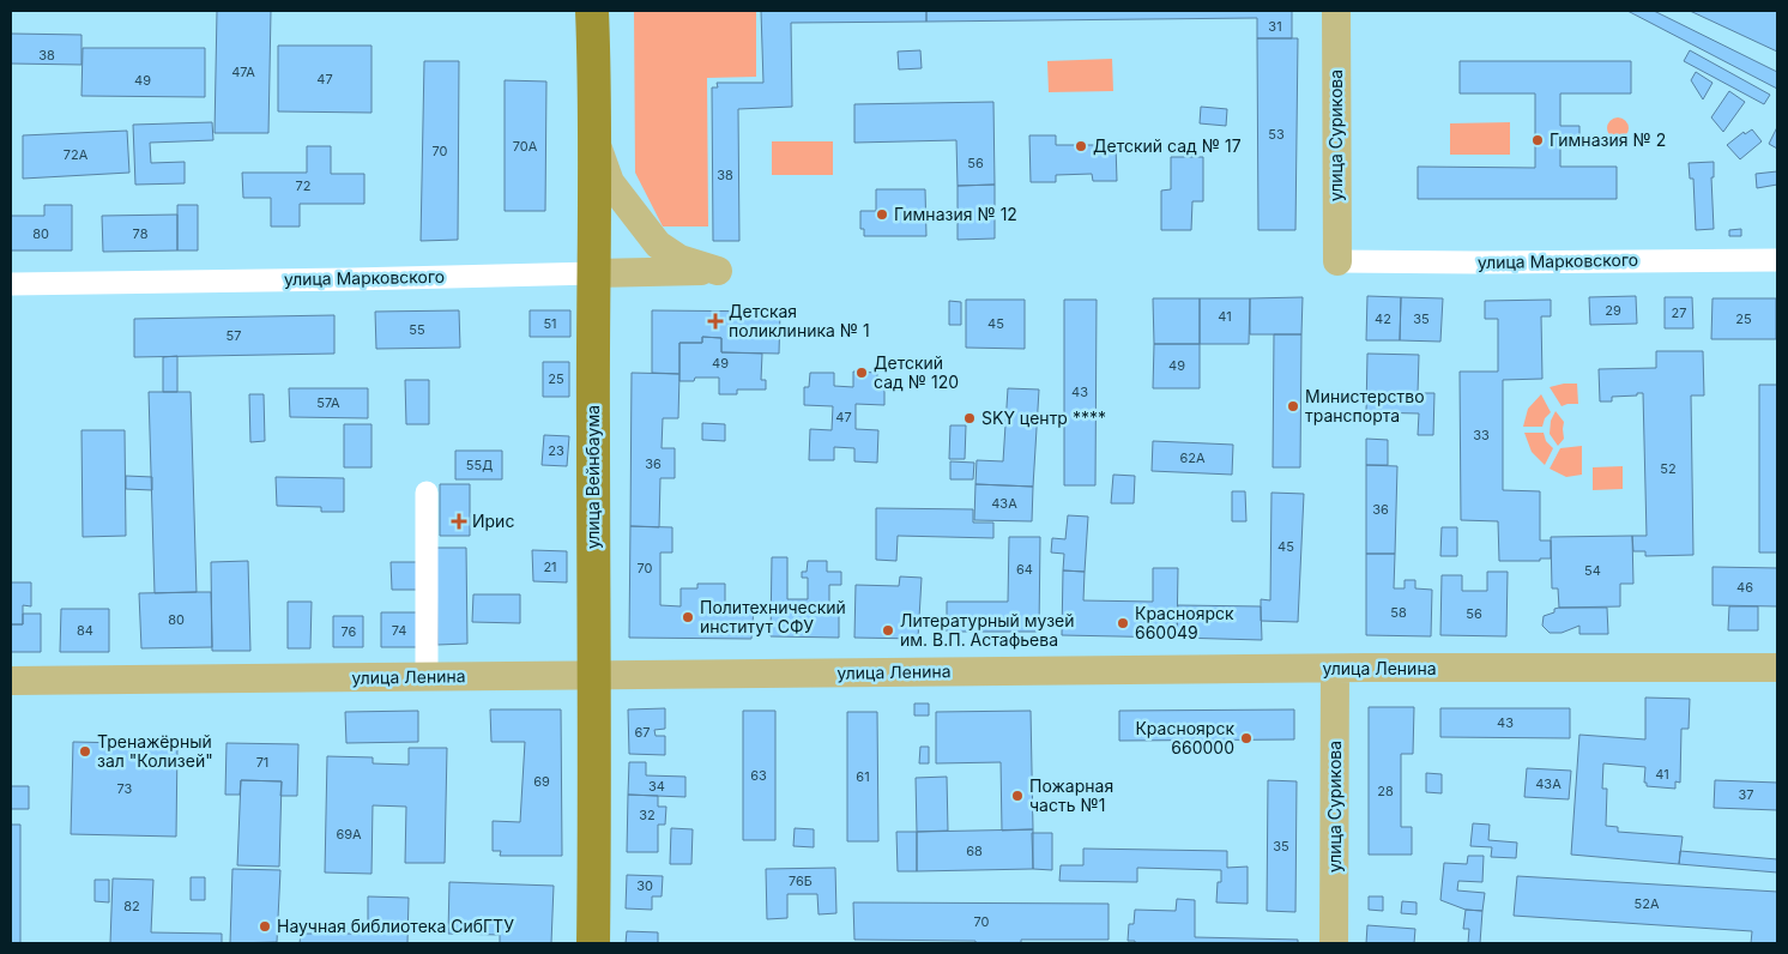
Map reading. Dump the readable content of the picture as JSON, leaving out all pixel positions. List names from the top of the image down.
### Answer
{
  "streets": {
    "highway": ["улица Вейнбаума"],
    "main road": ["улица Сурикова", "улица Марковского", "улица Ленина"]
  },
  "crossings": [
    ["улица Сурикова", "улица Марковского"],
    ["улица Сурикова", "улица Ленина"],
    ["улица Марковского", "улица Вейнбаума"],
    ["улица Вейнбаума", "улица Ленина"]
  ],
  "places": {
    "other": [
      "Гимназия № 2",
      "Детский сад № 17",
      "Гимназия № 12",
      "Детский сад № 120",
      "Министерство транспорта",
      "SKY центр ****",
      "Политехнический институт СФУ",
      "Красноярск 660049",
      "Литературный музей им. В.П. Астафьева",
      "Красноярск 660000",
      "Тренажёрный зал \"Колизей\"",
      "Пожарная часть №1",
      "Научная библиотека СибГТУ"
    ],
    "health": ["Детская поликлиника № 1", "Ирис"]
  },
  "house_numbers": [
    "31",
    "38",
    "47А",
    "47",
    "49",
    "53",
    "70А",
    "70",
    "72А",
    "56",
    "38",
    "72",
    "80",
    "78",
    "29",
    "27",
    "41",
    "42",
    "35",
    "25",
    "51",
    "45",
    "55",
    "57",
    "49",
    "49",
    "25",
    "43",
    "57А",
    "47",
    "33",
    "23",
    "62А",
    "36",
    "55Д",
    "52",
    "43А",
    "36",
    "45",
    "21",
    "70",
    "64",
    "54",
    "46",
    "58",
    "56",
    "80",
    "84",
    "74",
    "76",
    "43",
    "67",
    "71",
    "41",
    "63",
    "61",
    "69",
    "43А",
    "34",
    "73",
    "28",
    "37",
    "32",
    "69А",
    "35",
    "68",
    "76Б",
    "30",
    "52А",
    "82",
    "70"
  ]
}
